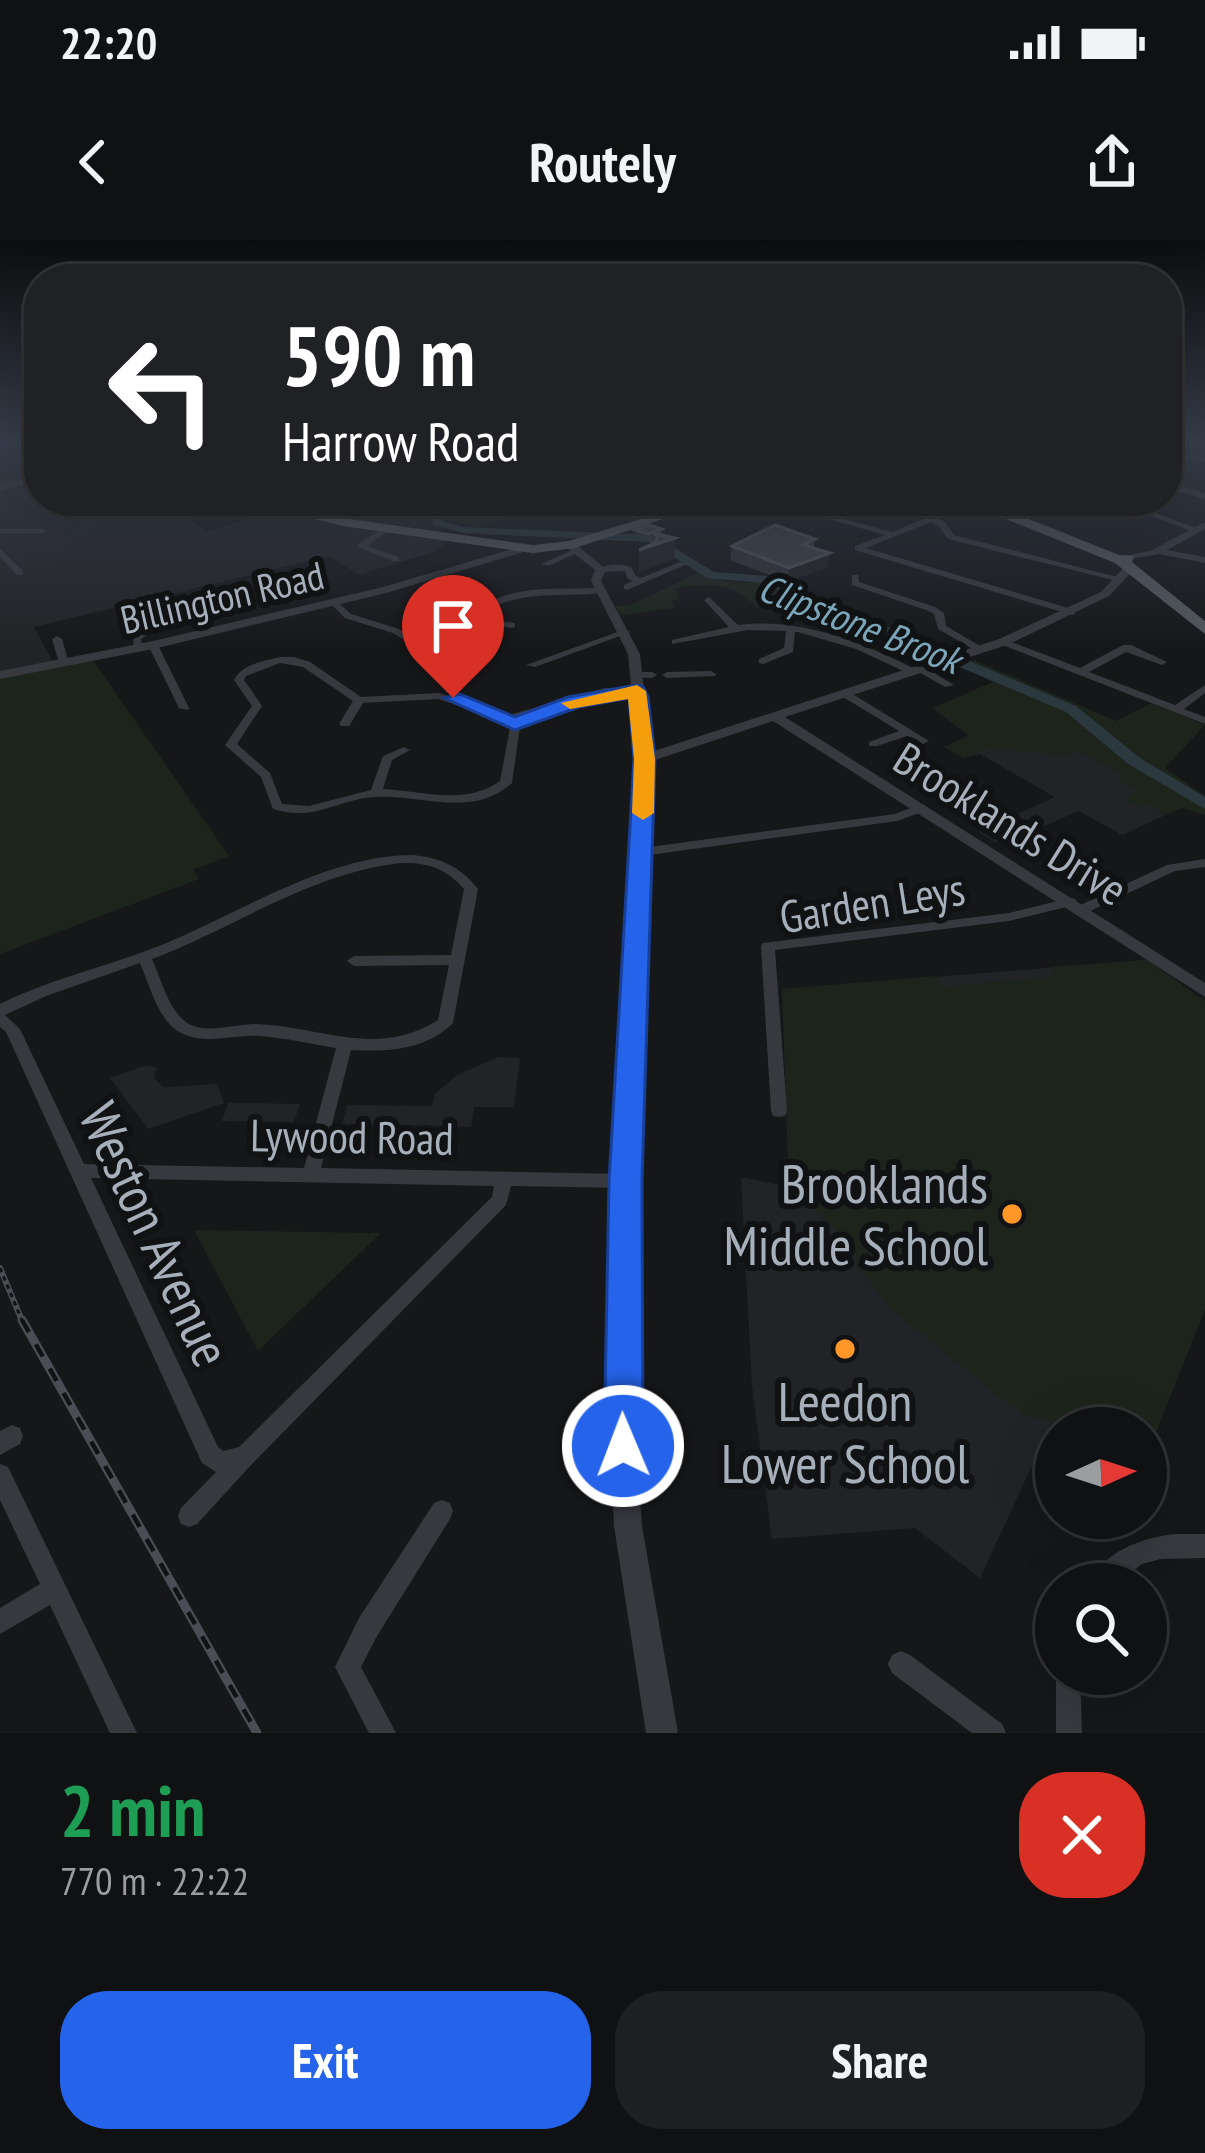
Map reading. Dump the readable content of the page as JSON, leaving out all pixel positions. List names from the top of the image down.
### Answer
{
  "streets": {
    "street": [
      "Billington Road",
      "Brooklands Drive",
      "Garden Leys",
      "Lywood Road",
      "Weston Avenue"
    ]
  },
  "crossings": [
    ["Brooklands Drive", "Garden Leys"],
    ["Lywood Road", "Weston Avenue"]
  ],
  "water": ["Clipstone Brook"],
  "places": ["Brooklands Middle School", "Leedon Lower School"],
  "north": "right",
  "page": {
    "status": "22:20",
    "header": "Routely",
    "turn": ["590 m", "Harrow Road"],
    "heading": ["2 min", "770 m · 22:22"],
    "buttons": ["Exit", "Share"]
  }
}
